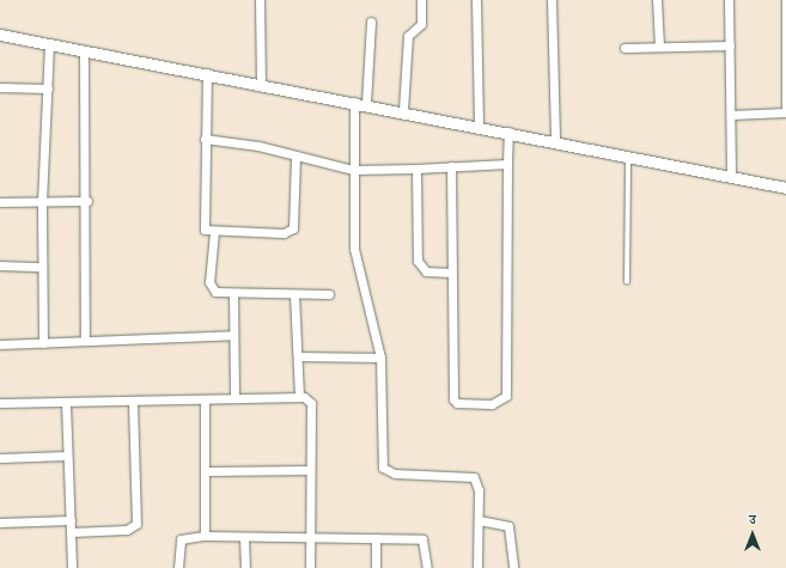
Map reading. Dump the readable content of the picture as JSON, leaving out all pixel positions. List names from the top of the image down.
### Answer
{
  "north": "top"
}
